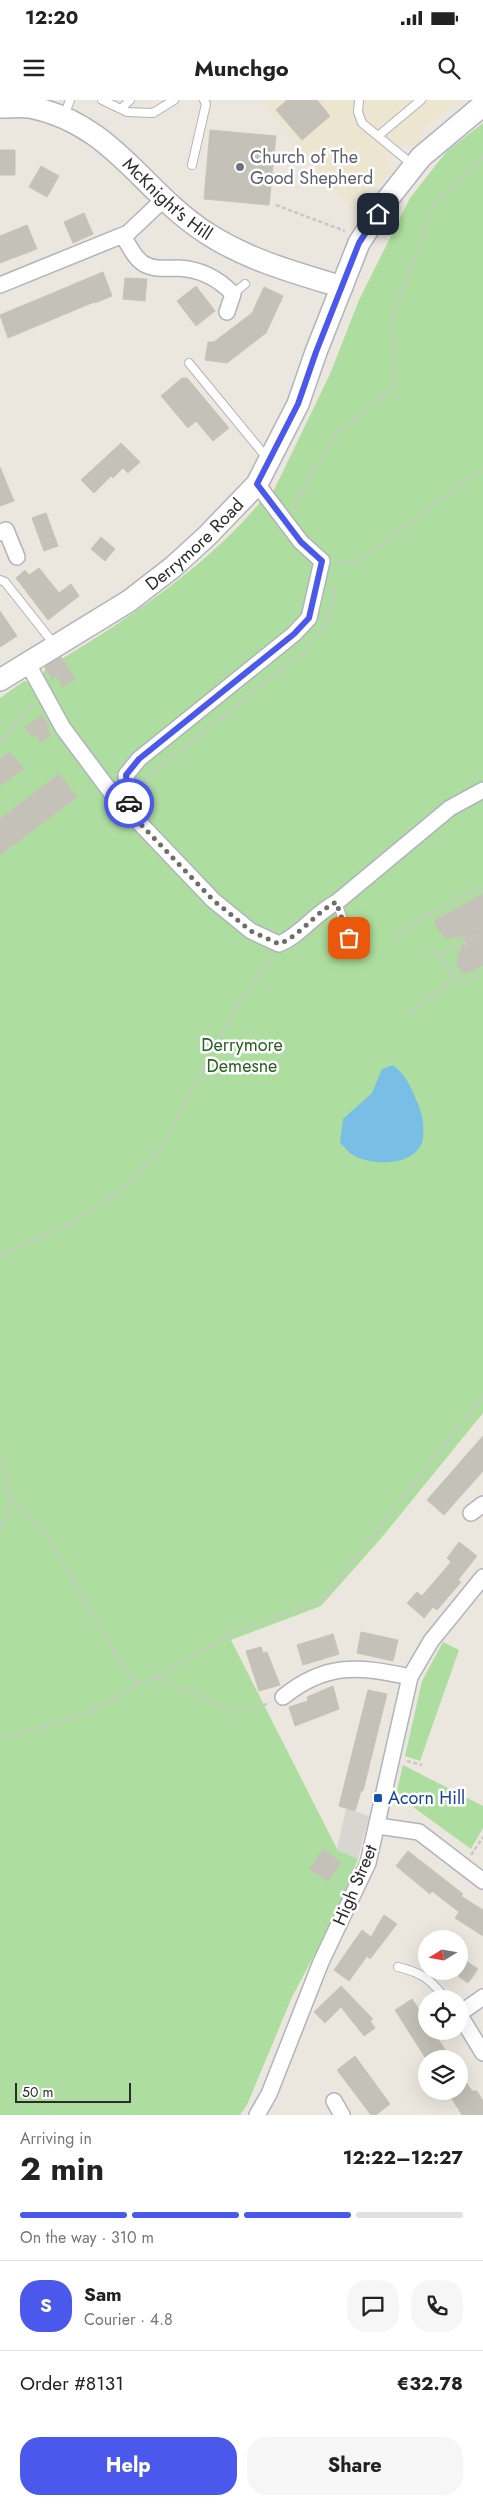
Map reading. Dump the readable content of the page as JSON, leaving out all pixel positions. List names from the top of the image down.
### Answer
{
  "streets": {
    "main road": ["McKnight's Hill", "Derrymore Road"],
    "street": ["High Street"]
  },
  "crossings": [
    ["McKnight's Hill", "Derrymore Road"]
  ],
  "parks": ["Derrymore Demesne"],
  "places": {
    "other": ["Church of The Good Shepherd"],
    "transit": ["Acorn Hill"]
  },
  "scale_bar": "50 m",
  "north": "left",
  "page": {
    "status": "12:20",
    "header": "Munchgo",
    "scale": "50 m",
    "heading": ["2 min", "Arriving in", "12:22–12:27"],
    "panel": [
      "Sam",
      "Courier · 4.8",
      "Order #8131",
      "€32.78"
    ],
    "bar": "On the way · 310 m",
    "round": "S",
    "buttons": ["Help", "Share"]
  }
}
